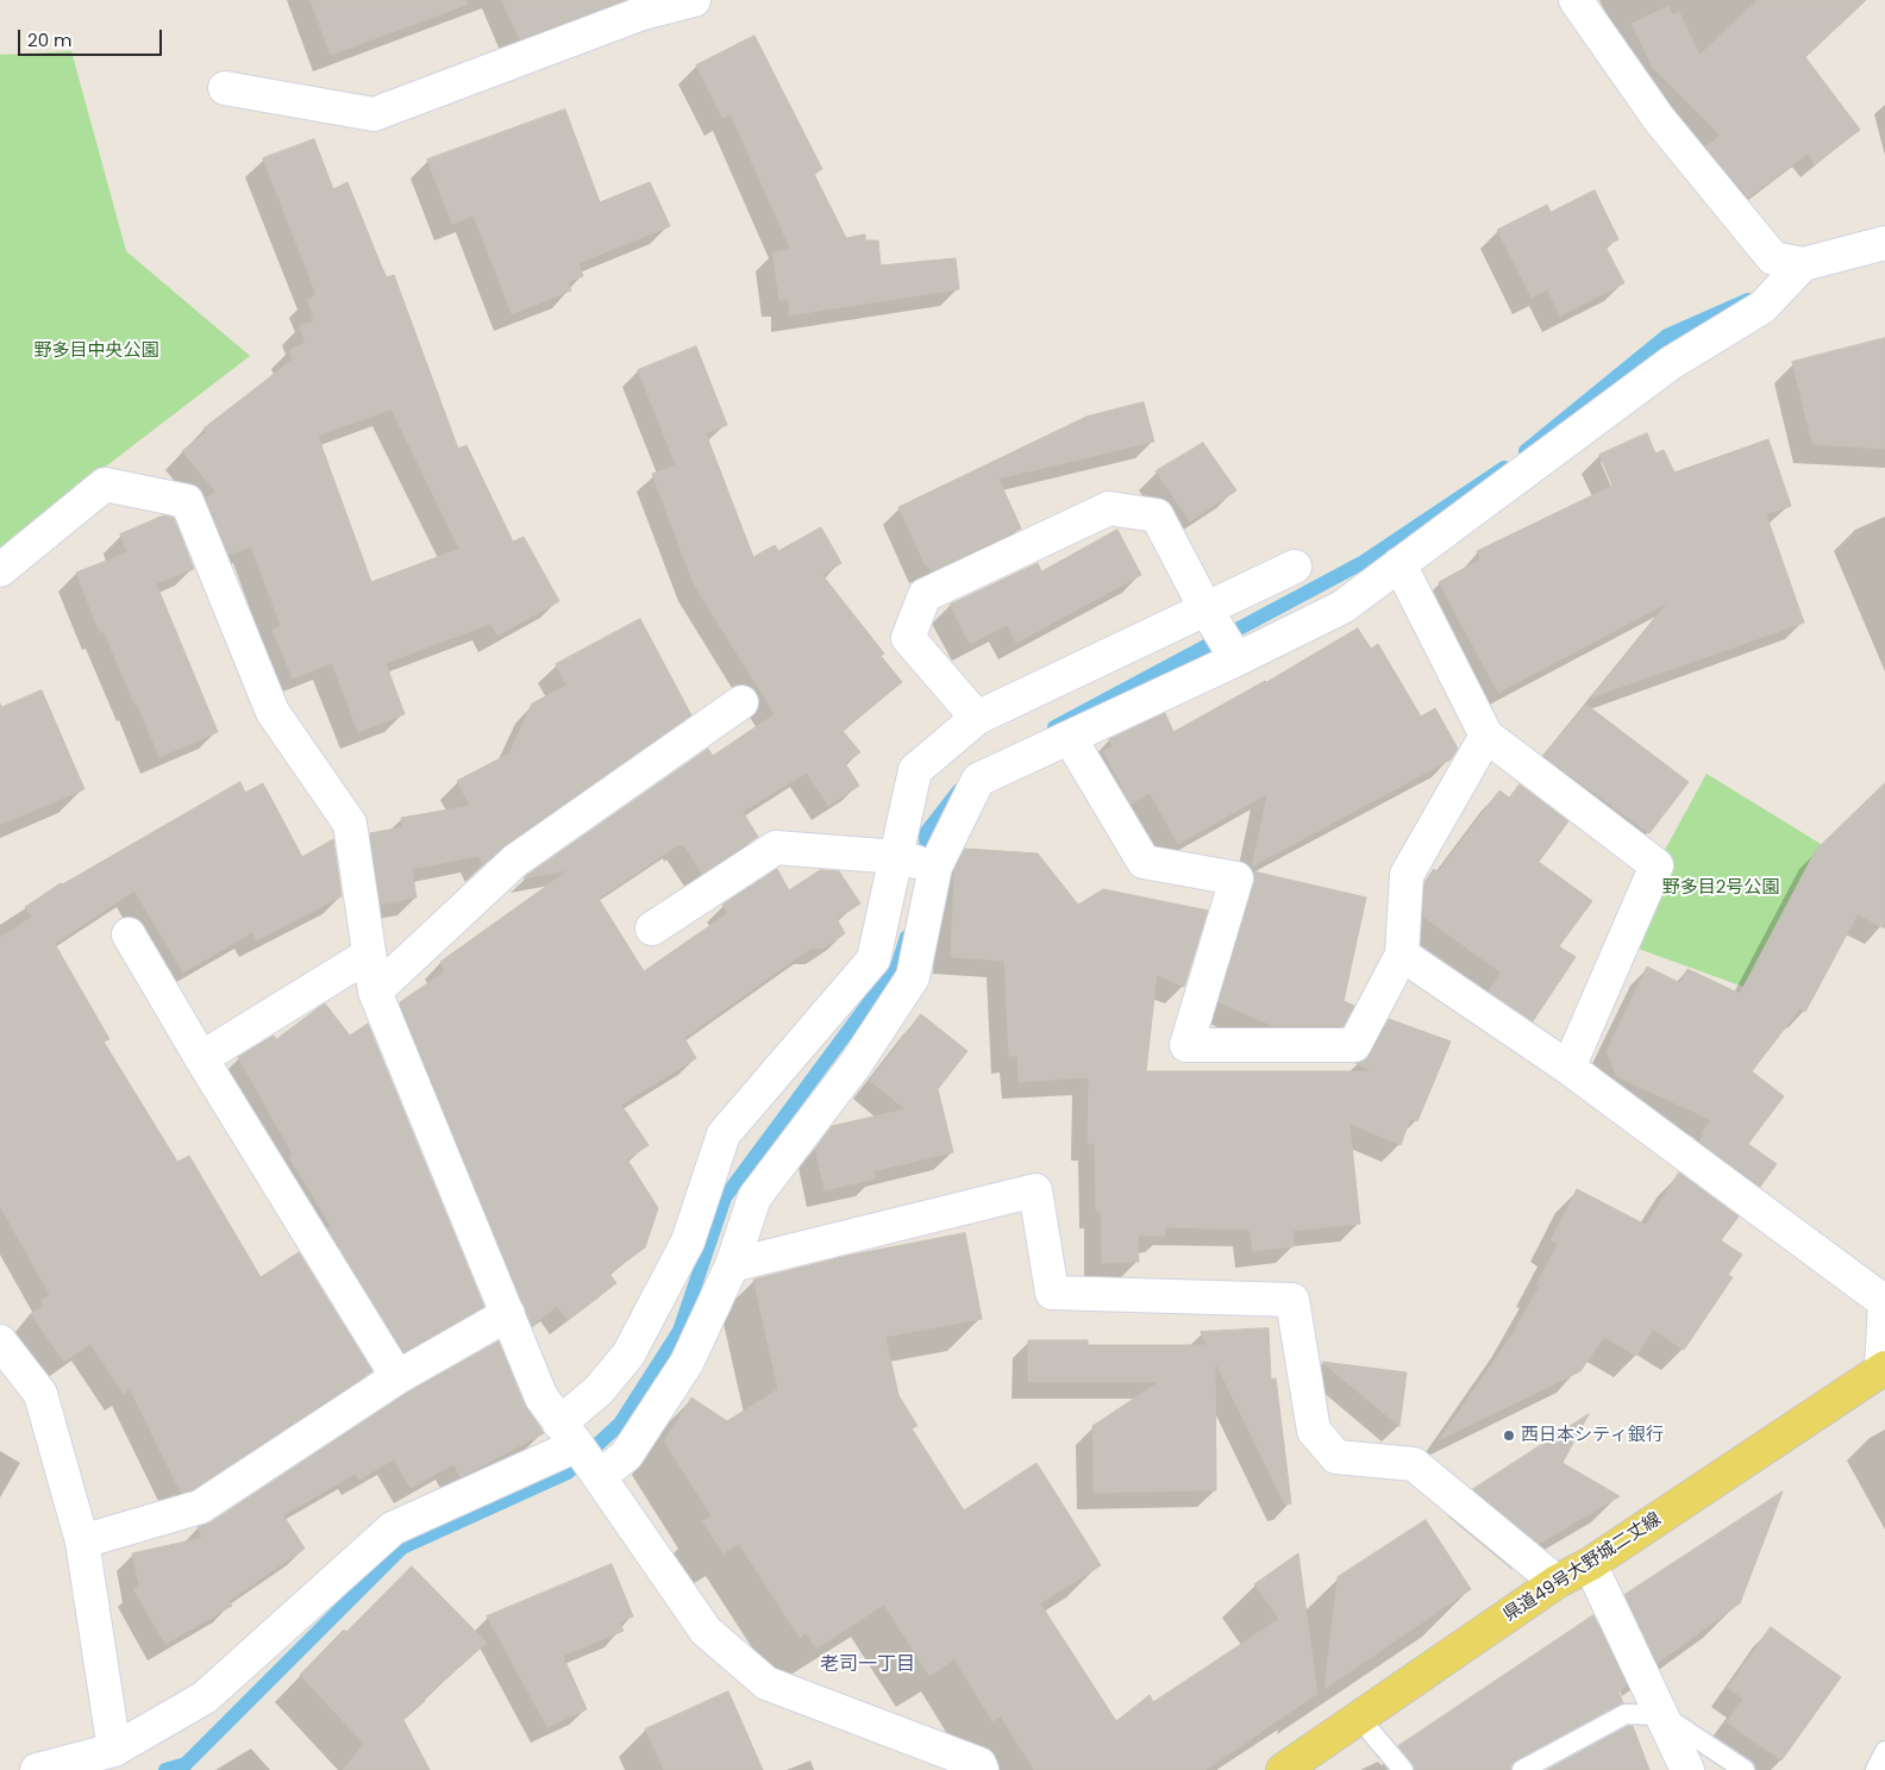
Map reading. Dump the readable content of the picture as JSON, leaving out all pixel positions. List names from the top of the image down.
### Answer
{
  "streets": {
    "main road": ["県道49号大野城二丈線"]
  },
  "districts": ["老司一丁目"],
  "parks": ["野多目中央公園", "野多目2号公園"],
  "places": ["西日本シティ銀行"],
  "scale_bar": "20 m"
}
